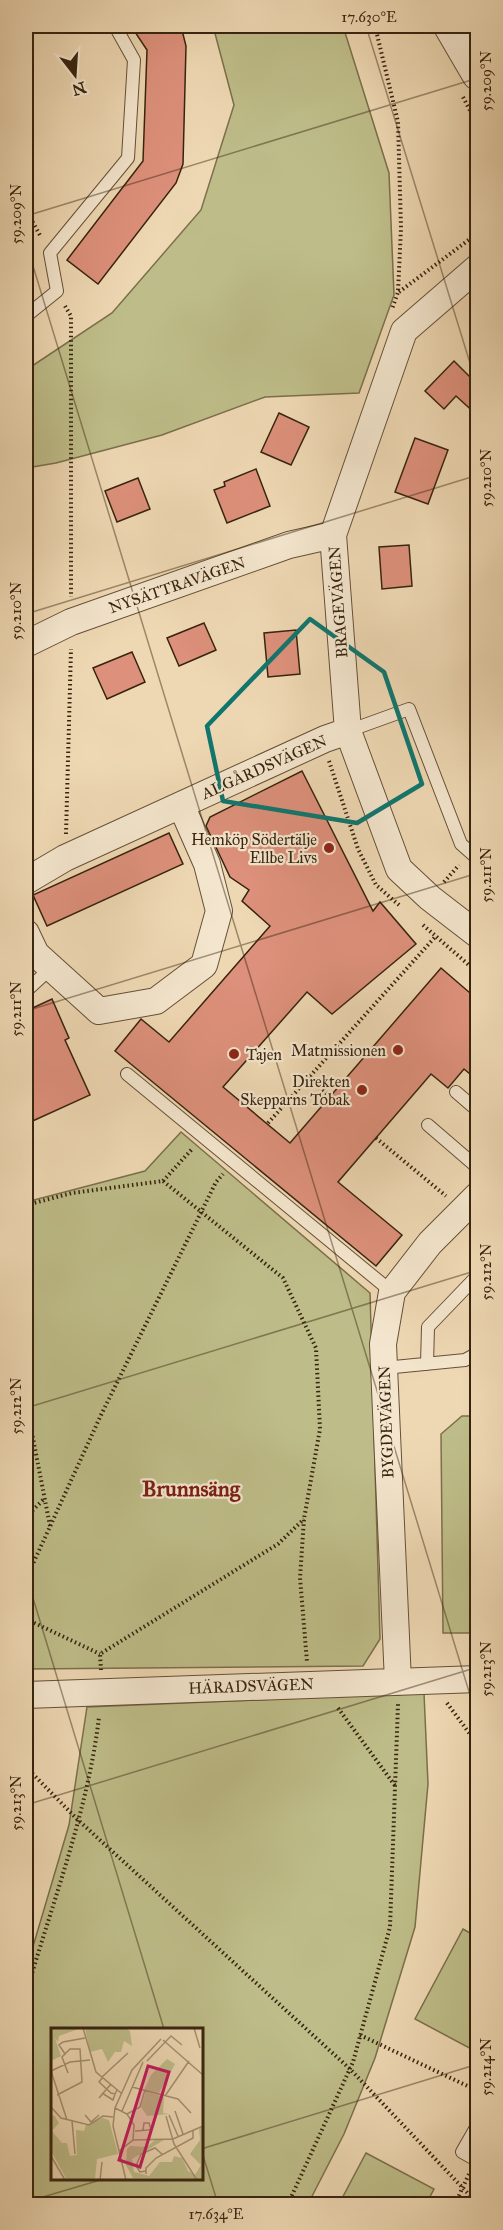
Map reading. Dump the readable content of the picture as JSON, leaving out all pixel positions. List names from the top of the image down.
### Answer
{
  "streets": {
    "street": [
      "NYSÄTTRAVÄGEN",
      "BRAGEVÄGEN",
      "ALGÅRDSVÄGEN",
      "BYGDEVÄGEN",
      "HÄRADSVÄGEN"
    ]
  },
  "crossings": [
    ["NYSÄTTRAVÄGEN", "BRAGEVÄGEN"],
    ["BRAGEVÄGEN", "ALGÅRDSVÄGEN"],
    ["BYGDEVÄGEN", "HÄRADSVÄGEN"]
  ],
  "districts": ["Brunnsäng"],
  "places": [
    "Hemköp Södertälje Ellbe Livs",
    "Matmissionen",
    "Tajen",
    "Direkten Skepparns Tobak"
  ],
  "north": "bottom",
  "coordinates": [
    "17.630°E",
    "59.209°N",
    "59.210°N",
    "59.211°N",
    "59.212°N",
    "59.213°N",
    "59.214°N",
    "17.634°E"
  ]
}
